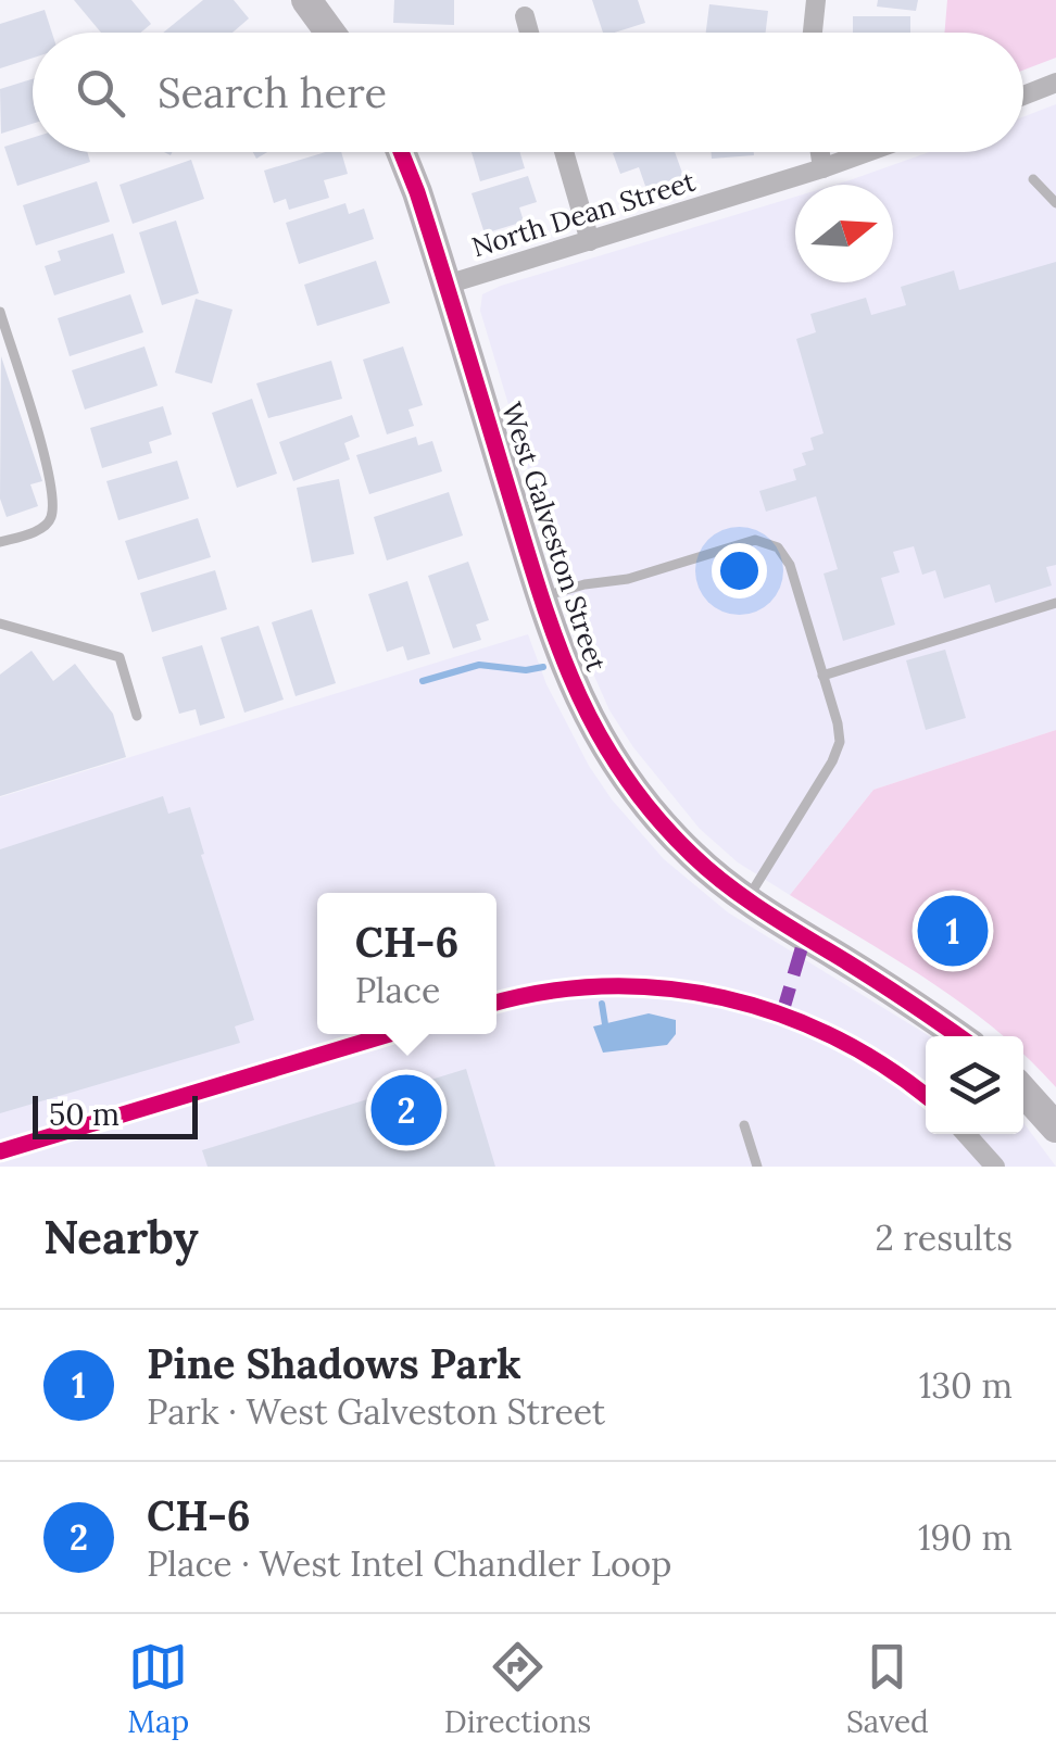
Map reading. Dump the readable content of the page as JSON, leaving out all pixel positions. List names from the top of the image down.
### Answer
{
  "streets": {
    "street": ["North Dean Street", "West Galveston Street"]
  },
  "crossings": [
    ["North Dean Street", "West Galveston Street"]
  ],
  "scale_bar": "50 m",
  "north": "right",
  "page": {
    "search": "Search here",
    "pins": ["1", "2"],
    "popup": ["CH-6", "Place"],
    "scale": "50 m",
    "heading": ["Nearby", "2 results"],
    "list": [
      {
        "mark": "1",
        "name": "Pine Shadows Park",
        "note": "Park · West Galveston Street",
        "value": "130 m"
      },
      {
        "mark": "2",
        "name": "CH-6",
        "note": "Place · West Intel Chandler Loop",
        "value": "190 m"
      }
    ],
    "nav": ["Map", "Directions", "Saved"]
  }
}
